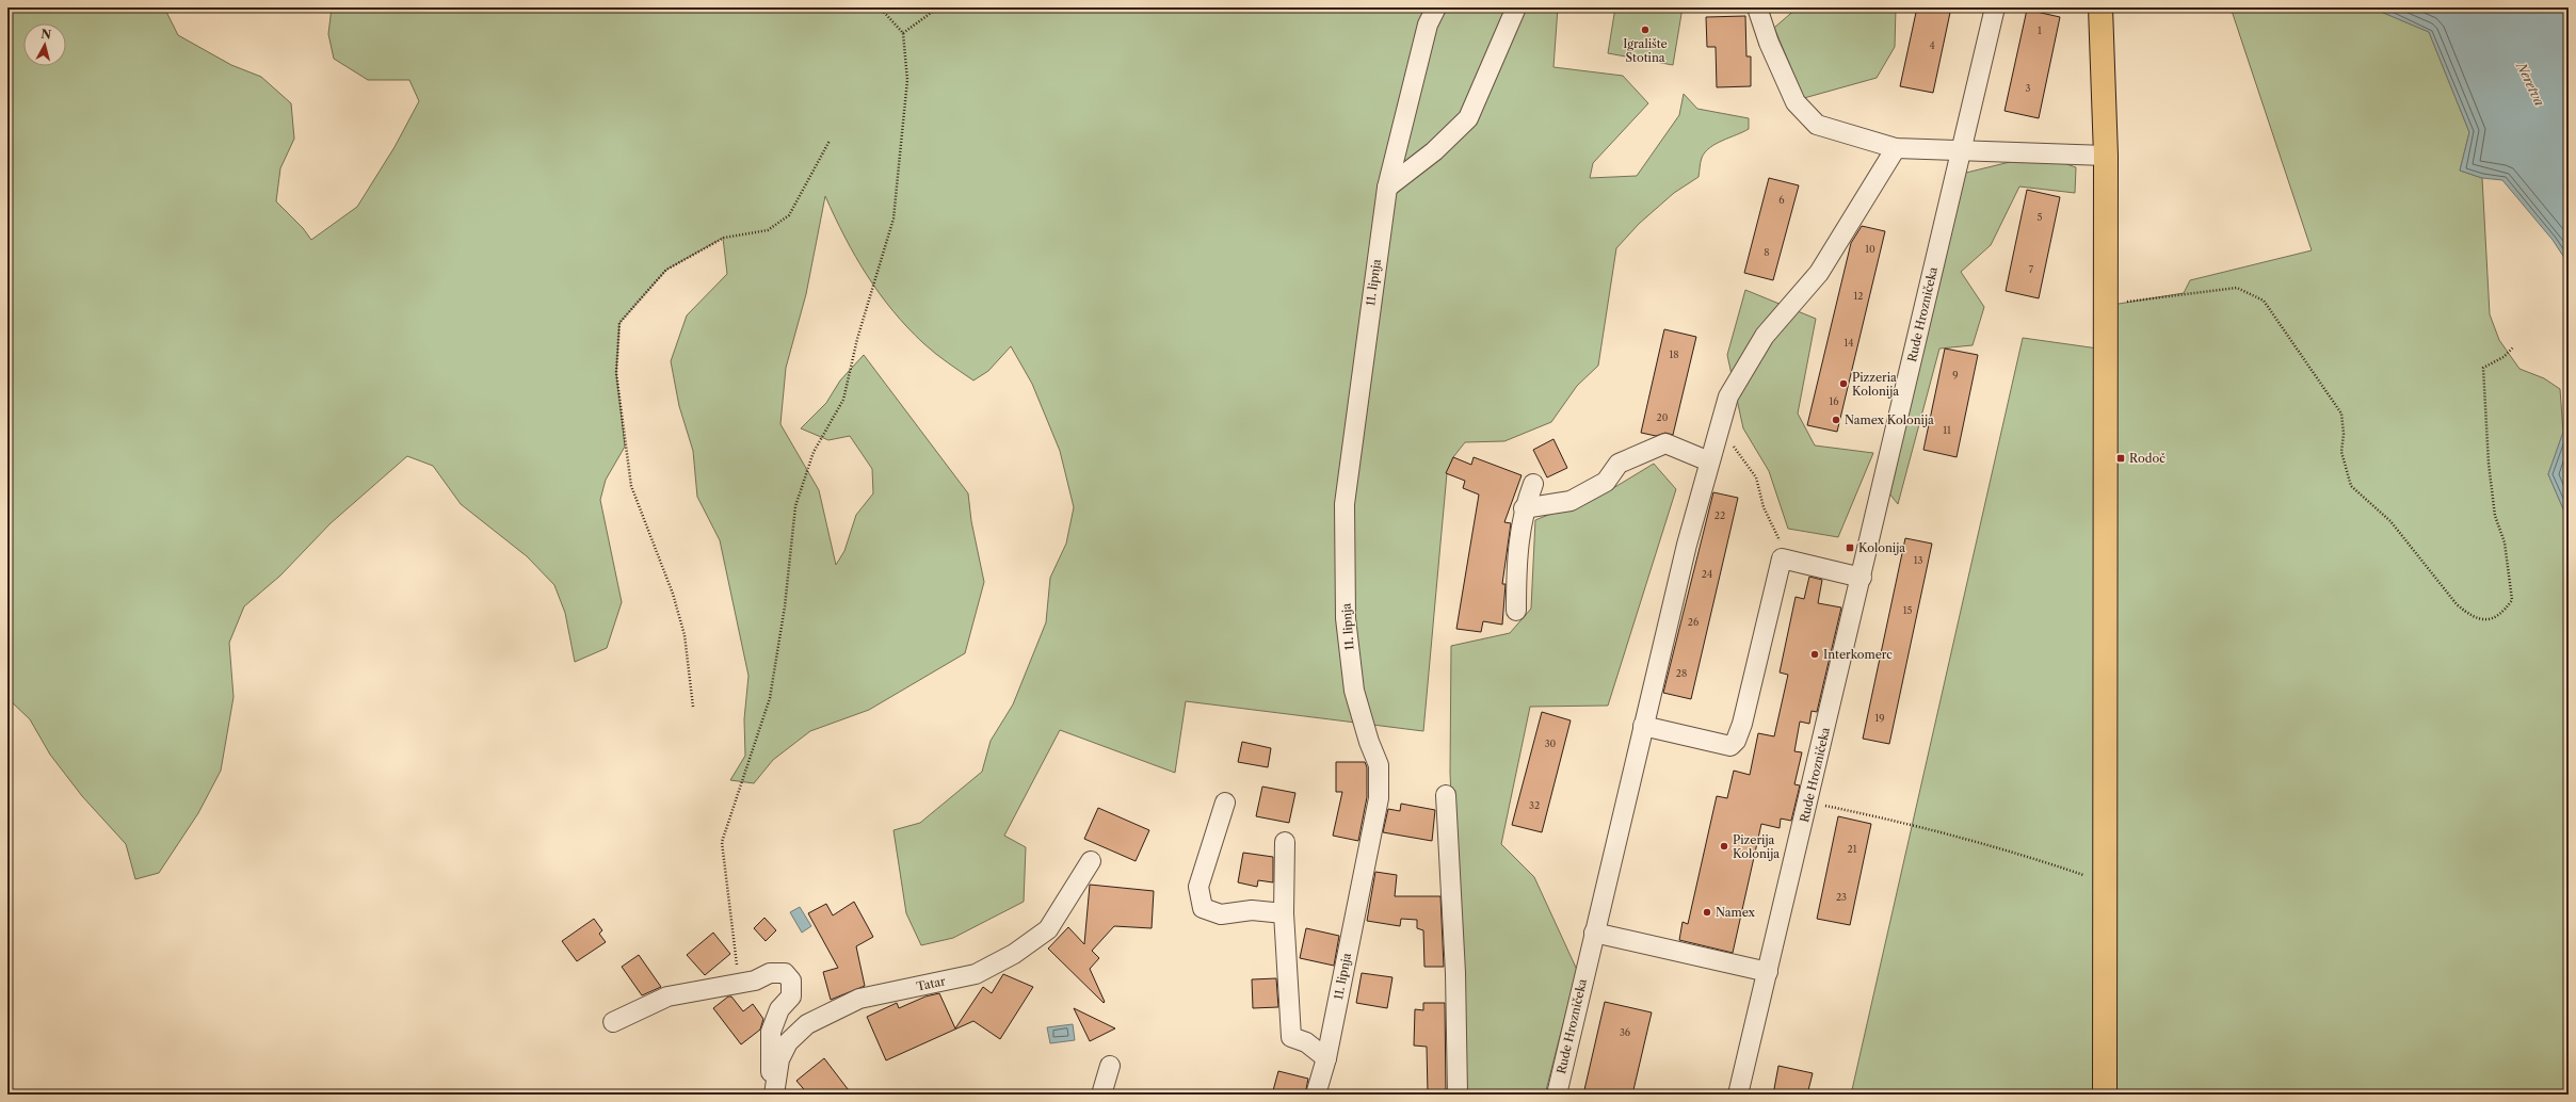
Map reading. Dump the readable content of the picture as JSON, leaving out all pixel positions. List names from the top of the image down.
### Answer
{
  "streets": {
    "street": ["11. lipnja", "Rude Hrozničeka", "Tatar"]
  },
  "water": ["Neretva"],
  "places": {
    "other": [
      "Igralište Stotina",
      "Pizzeria Kolonija",
      "Namex Kolonija",
      "Interkomerc",
      "Pizerija Kolonija",
      "Namex"
    ],
    "transit": ["Rodoč", "Kolonija"]
  },
  "house_numbers": [
    "1",
    "4",
    "3",
    "6",
    "5",
    "10",
    "8",
    "7",
    "12",
    "14",
    "18",
    "9",
    "16",
    "20",
    "11",
    "22",
    "13",
    "24",
    "15",
    "26",
    "28",
    "19",
    "30",
    "32",
    "21",
    "23",
    "36"
  ],
  "north": "top"
}
